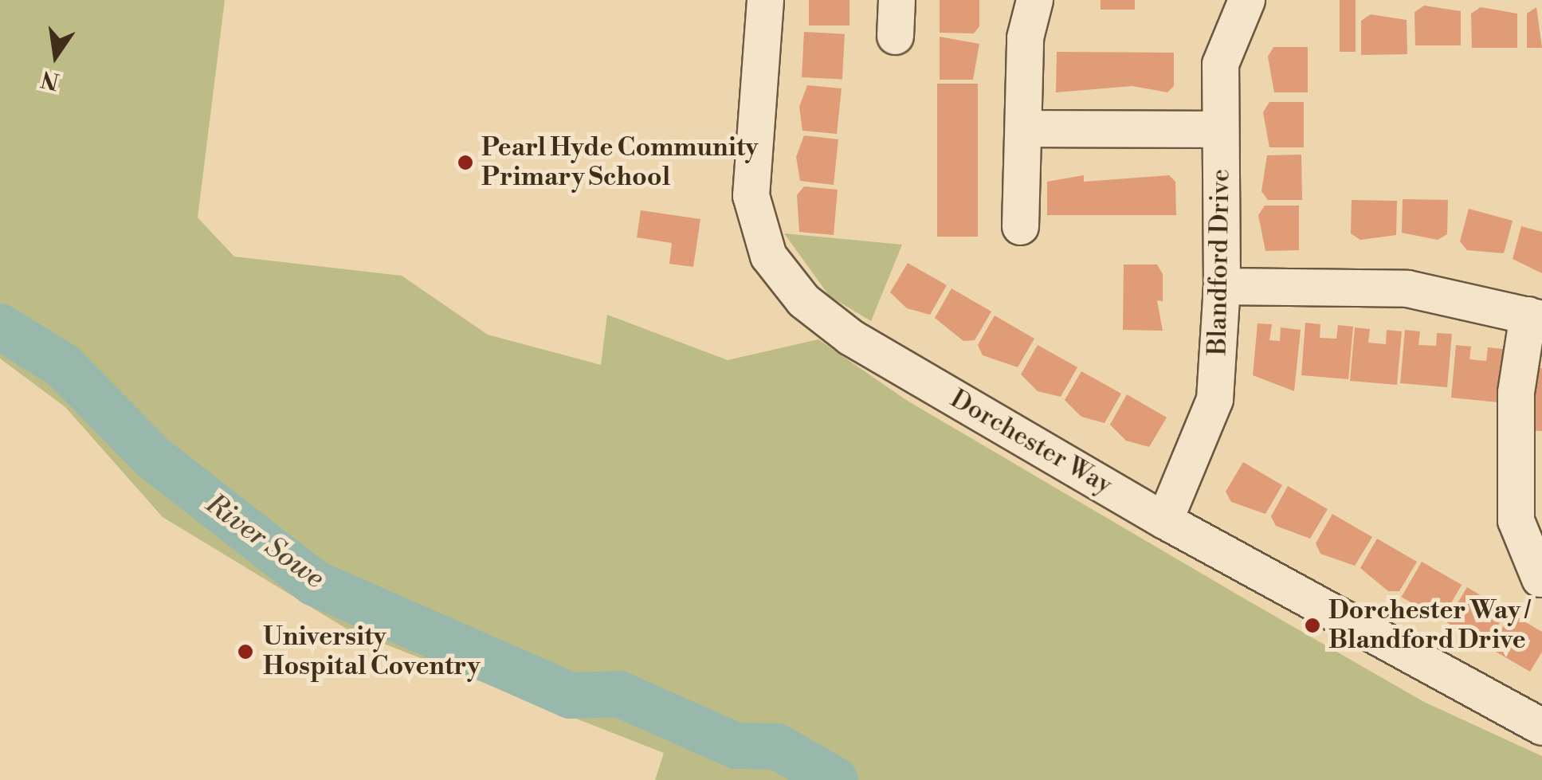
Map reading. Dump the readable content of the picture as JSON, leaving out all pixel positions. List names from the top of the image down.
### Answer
{
  "streets": {
    "street": ["Blandford Drive", "Dorchester Way"]
  },
  "crossings": [
    ["Blandford Drive", "Dorchester Way"]
  ],
  "water": ["River Sowe"],
  "places": ["Pearl Hyde Community Primary School", "Dorchester Way / Blandford Drive", "University Hospital Coventry"],
  "north": "bottom"
}
